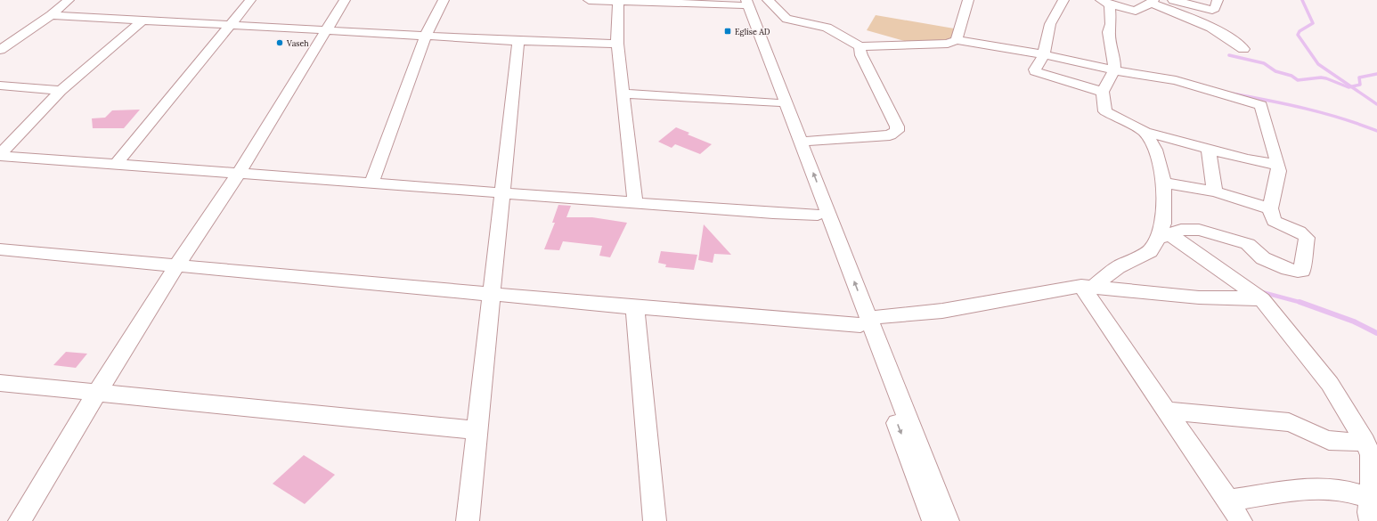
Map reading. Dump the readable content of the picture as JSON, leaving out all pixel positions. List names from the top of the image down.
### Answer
{
  "places": {
    "transit": ["Eglise AD"],
    "other": ["Vaseh"]
  }
}
